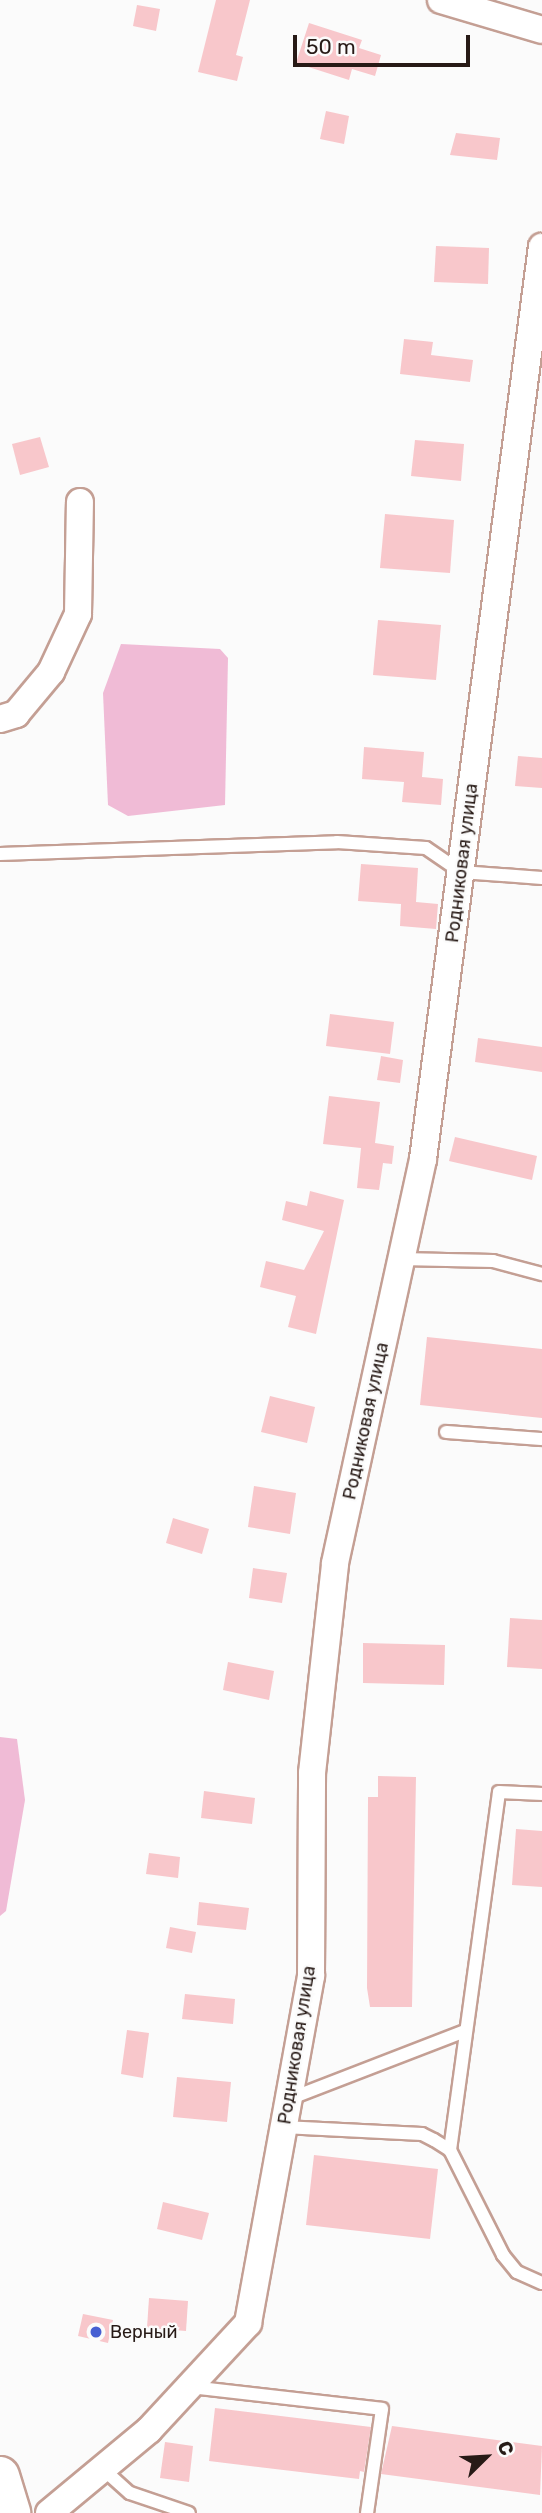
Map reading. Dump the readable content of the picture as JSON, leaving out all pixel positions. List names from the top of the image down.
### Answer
{
  "streets": {
    "street": ["Родниковая улица"]
  },
  "places": ["Верный"],
  "scale_bar": "50 m",
  "north": "top right"
}
